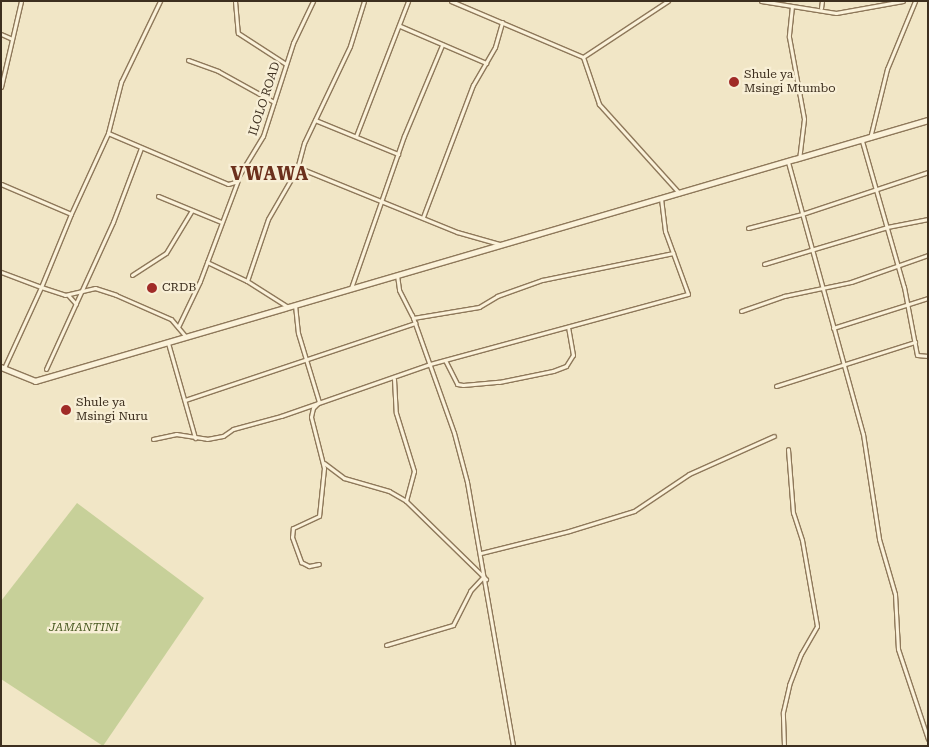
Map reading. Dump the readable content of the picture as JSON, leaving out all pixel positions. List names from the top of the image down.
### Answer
{
  "streets": {
    "street": ["ILOLO ROAD"]
  },
  "districts": ["VWAWA"],
  "parks": ["JAMANTINI"],
  "places": ["Shule ya Msingi Mtumbo", "CRDB", "Shule ya Msingi Nuru"]
}
